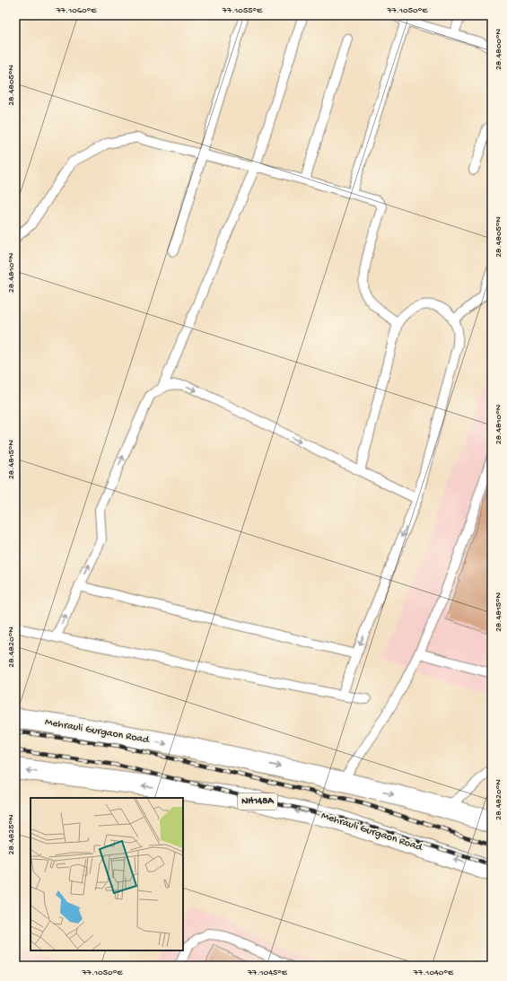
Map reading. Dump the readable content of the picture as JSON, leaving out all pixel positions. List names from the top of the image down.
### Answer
{
  "streets": {
    "highway": ["Mehrauli Gurgaon Road", "NH148A"]
  },
  "coordinates": [
    "77.1060°E",
    "77.1055°E",
    "77.1050°E",
    "28.4800°N",
    "28.4805°N",
    "28.4810°N",
    "28.4815°N",
    "28.4820°N",
    "28.4825°N",
    "77.1045°E",
    "77.1040°E"
  ]
}
